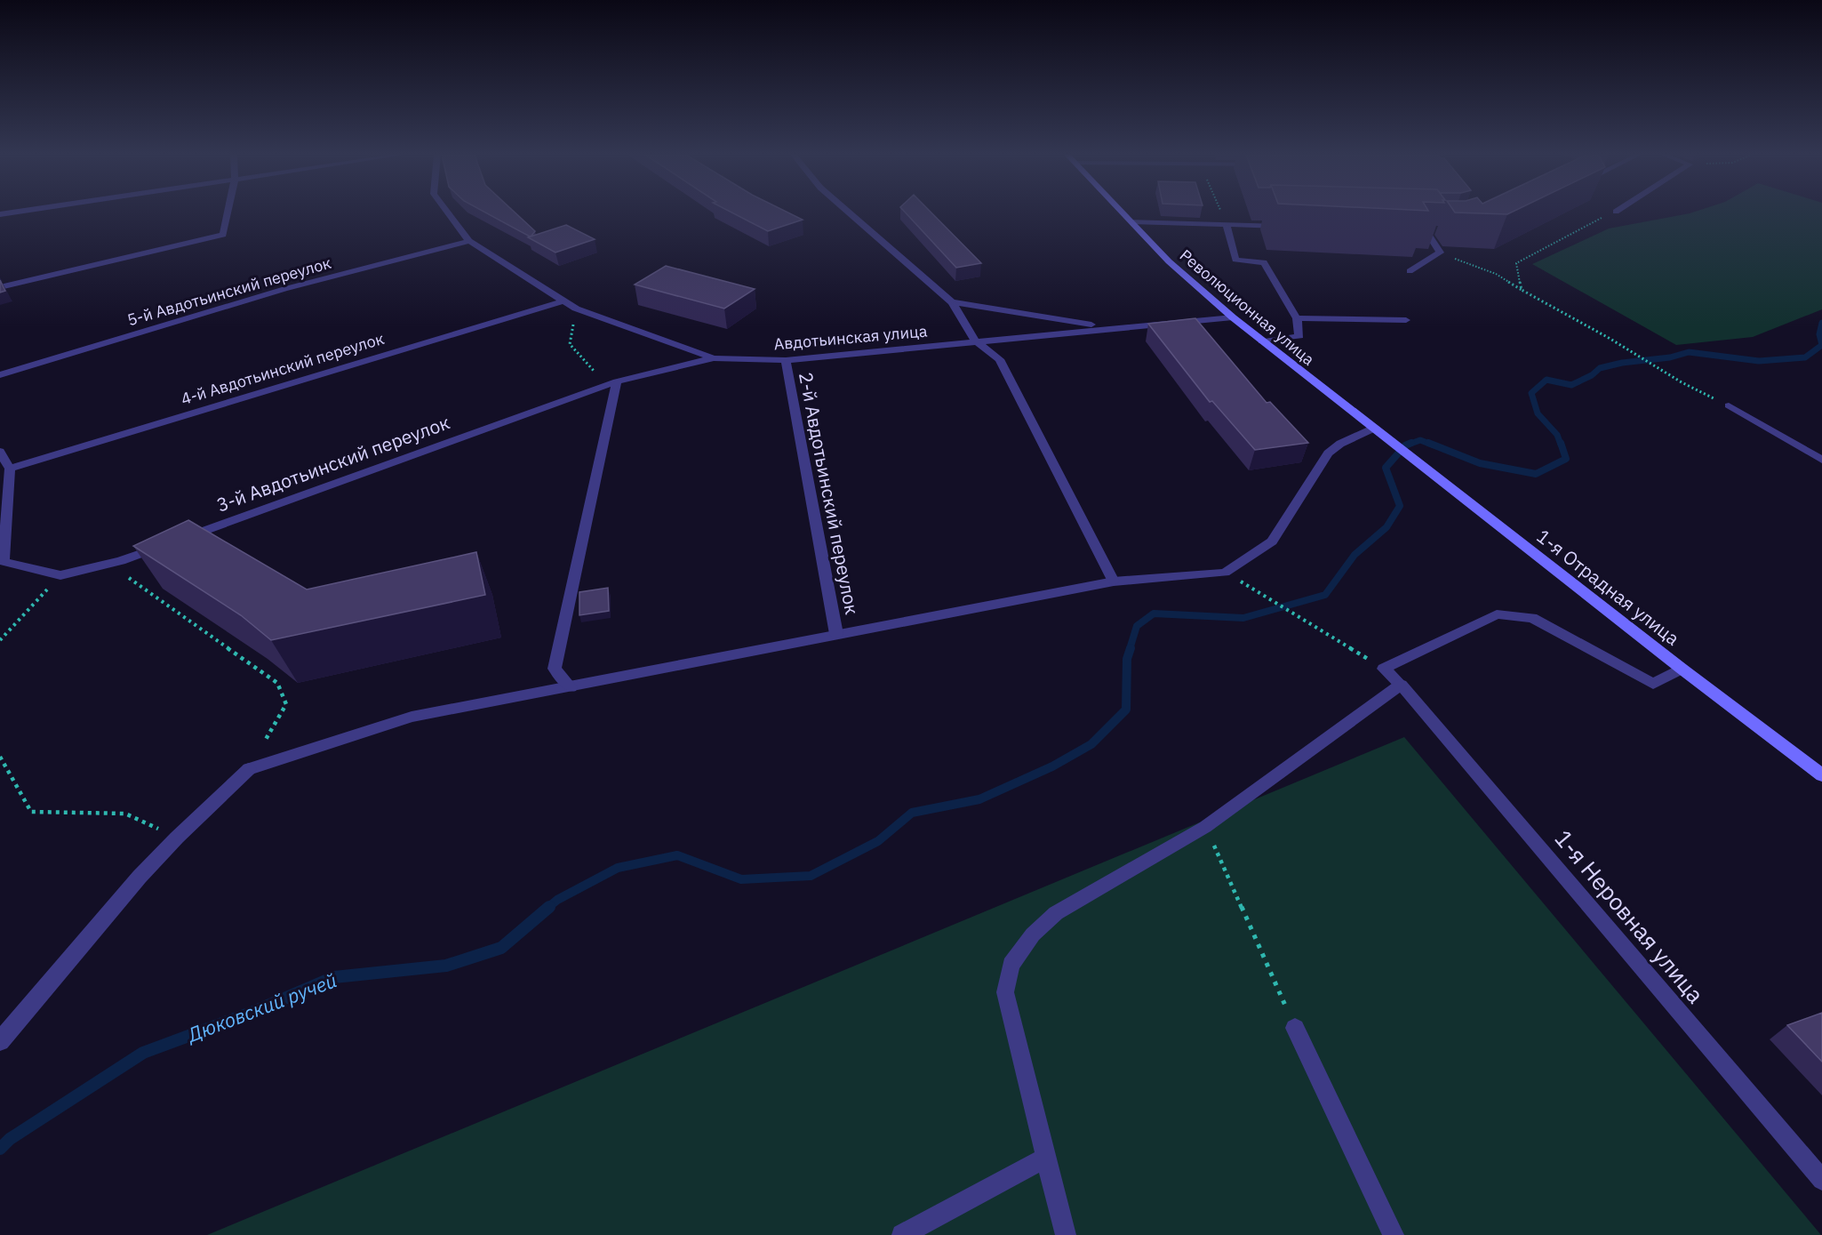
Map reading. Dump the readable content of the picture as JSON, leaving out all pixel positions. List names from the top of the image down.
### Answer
{
  "streets": {
    "main road": ["Революционная улица", "1-я Отрадная улица"],
    "street": [
      "5-й Авдотьинский переулок",
      "Авдотьинская улица",
      "4-й Авдотьинский переулок",
      "3-й Авдотьинский переулок",
      "2-й Авдотьинский переулок",
      "1-я Неровная улица"
    ]
  },
  "crossings": [
    ["5-й Авдотьинский переулок", "Авдотьинская улица"],
    ["Революционная улица", "Авдотьинская улица"],
    ["Революционная улица", "1-я Отрадная улица"],
    ["Авдотьинская улица", "4-й Авдотьинский переулок"],
    ["Авдотьинская улица", "3-й Авдотьинский переулок"],
    ["Авдотьинская улица", "2-й Авдотьинский переулок"]
  ],
  "water": ["Дюковский ручей"]
}
